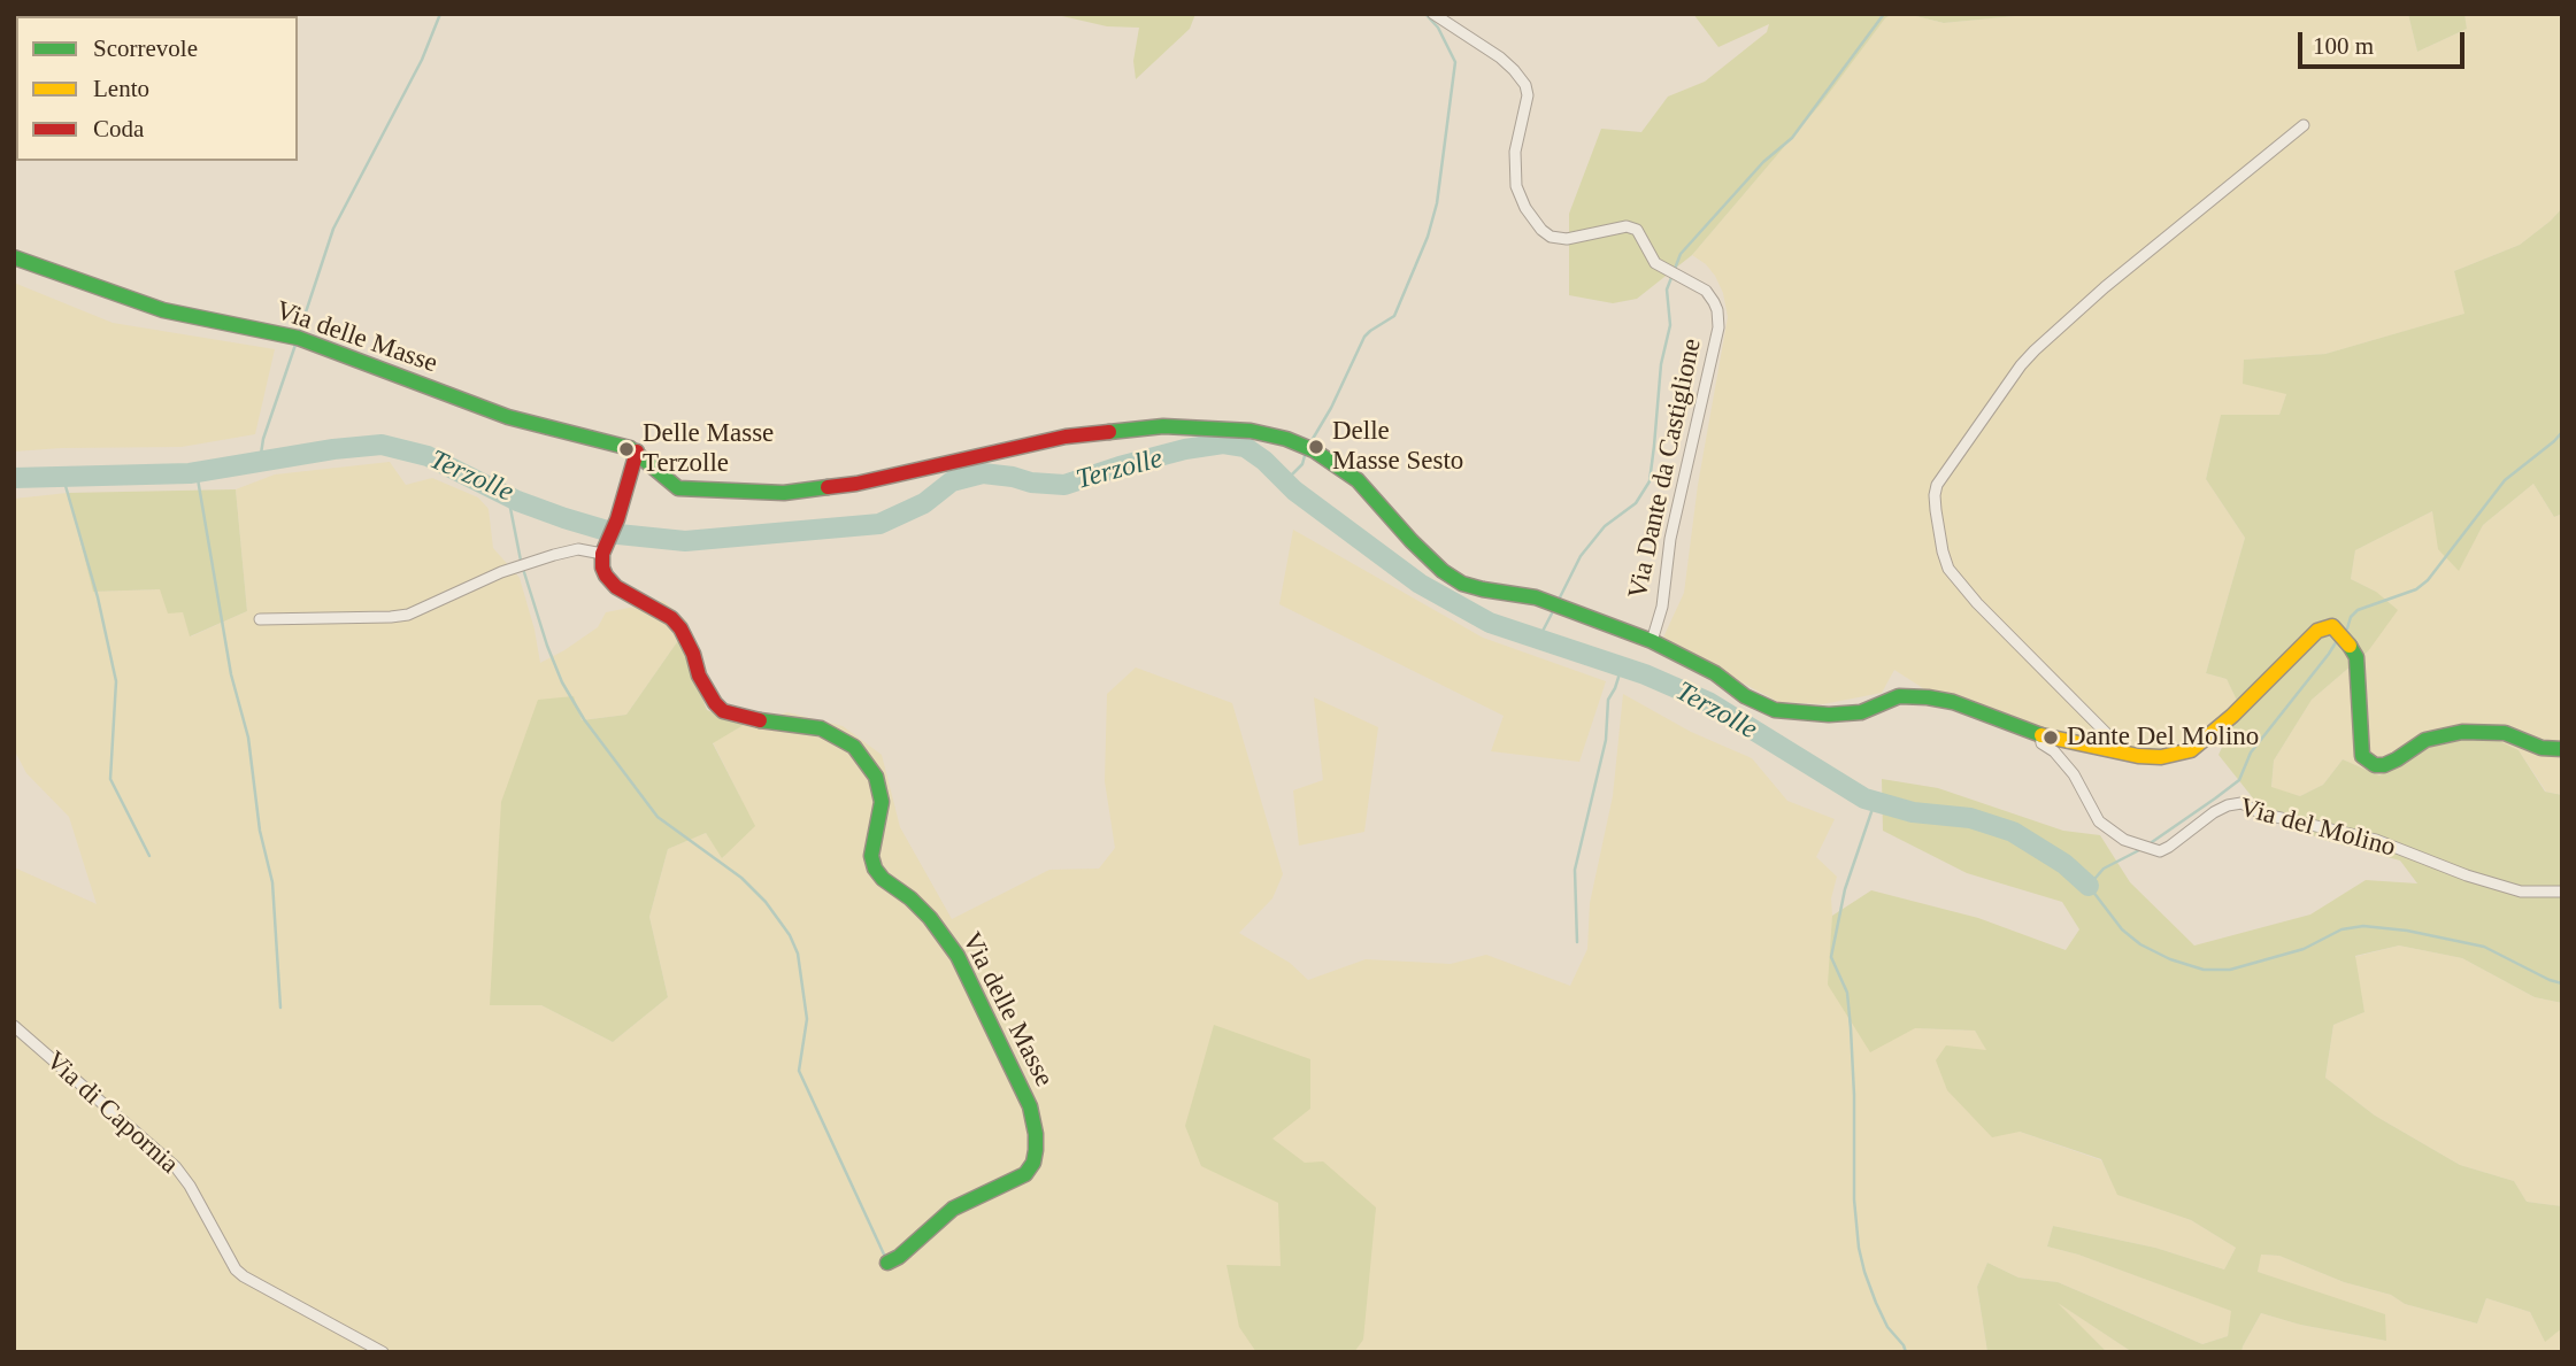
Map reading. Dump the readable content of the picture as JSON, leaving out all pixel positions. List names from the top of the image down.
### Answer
{
  "streets": {
    "street": [
      "Via delle Masse",
      "Via Dante da Castiglione",
      "Via del Molino",
      "Via di Capornia"
    ]
  },
  "crossings": [
    ["Via delle Masse", "Via Dante da Castiglione"],
    ["Via Dante da Castiglione", "Via del Molino"]
  ],
  "water": ["Terzolle"],
  "places": ["Delle Masse Sesto", "Delle Masse Terzolle", "Dante Del Molino"],
  "legend": ["Scorrevole", "Lento", "Coda"],
  "scale_bar": "100 m"
}
